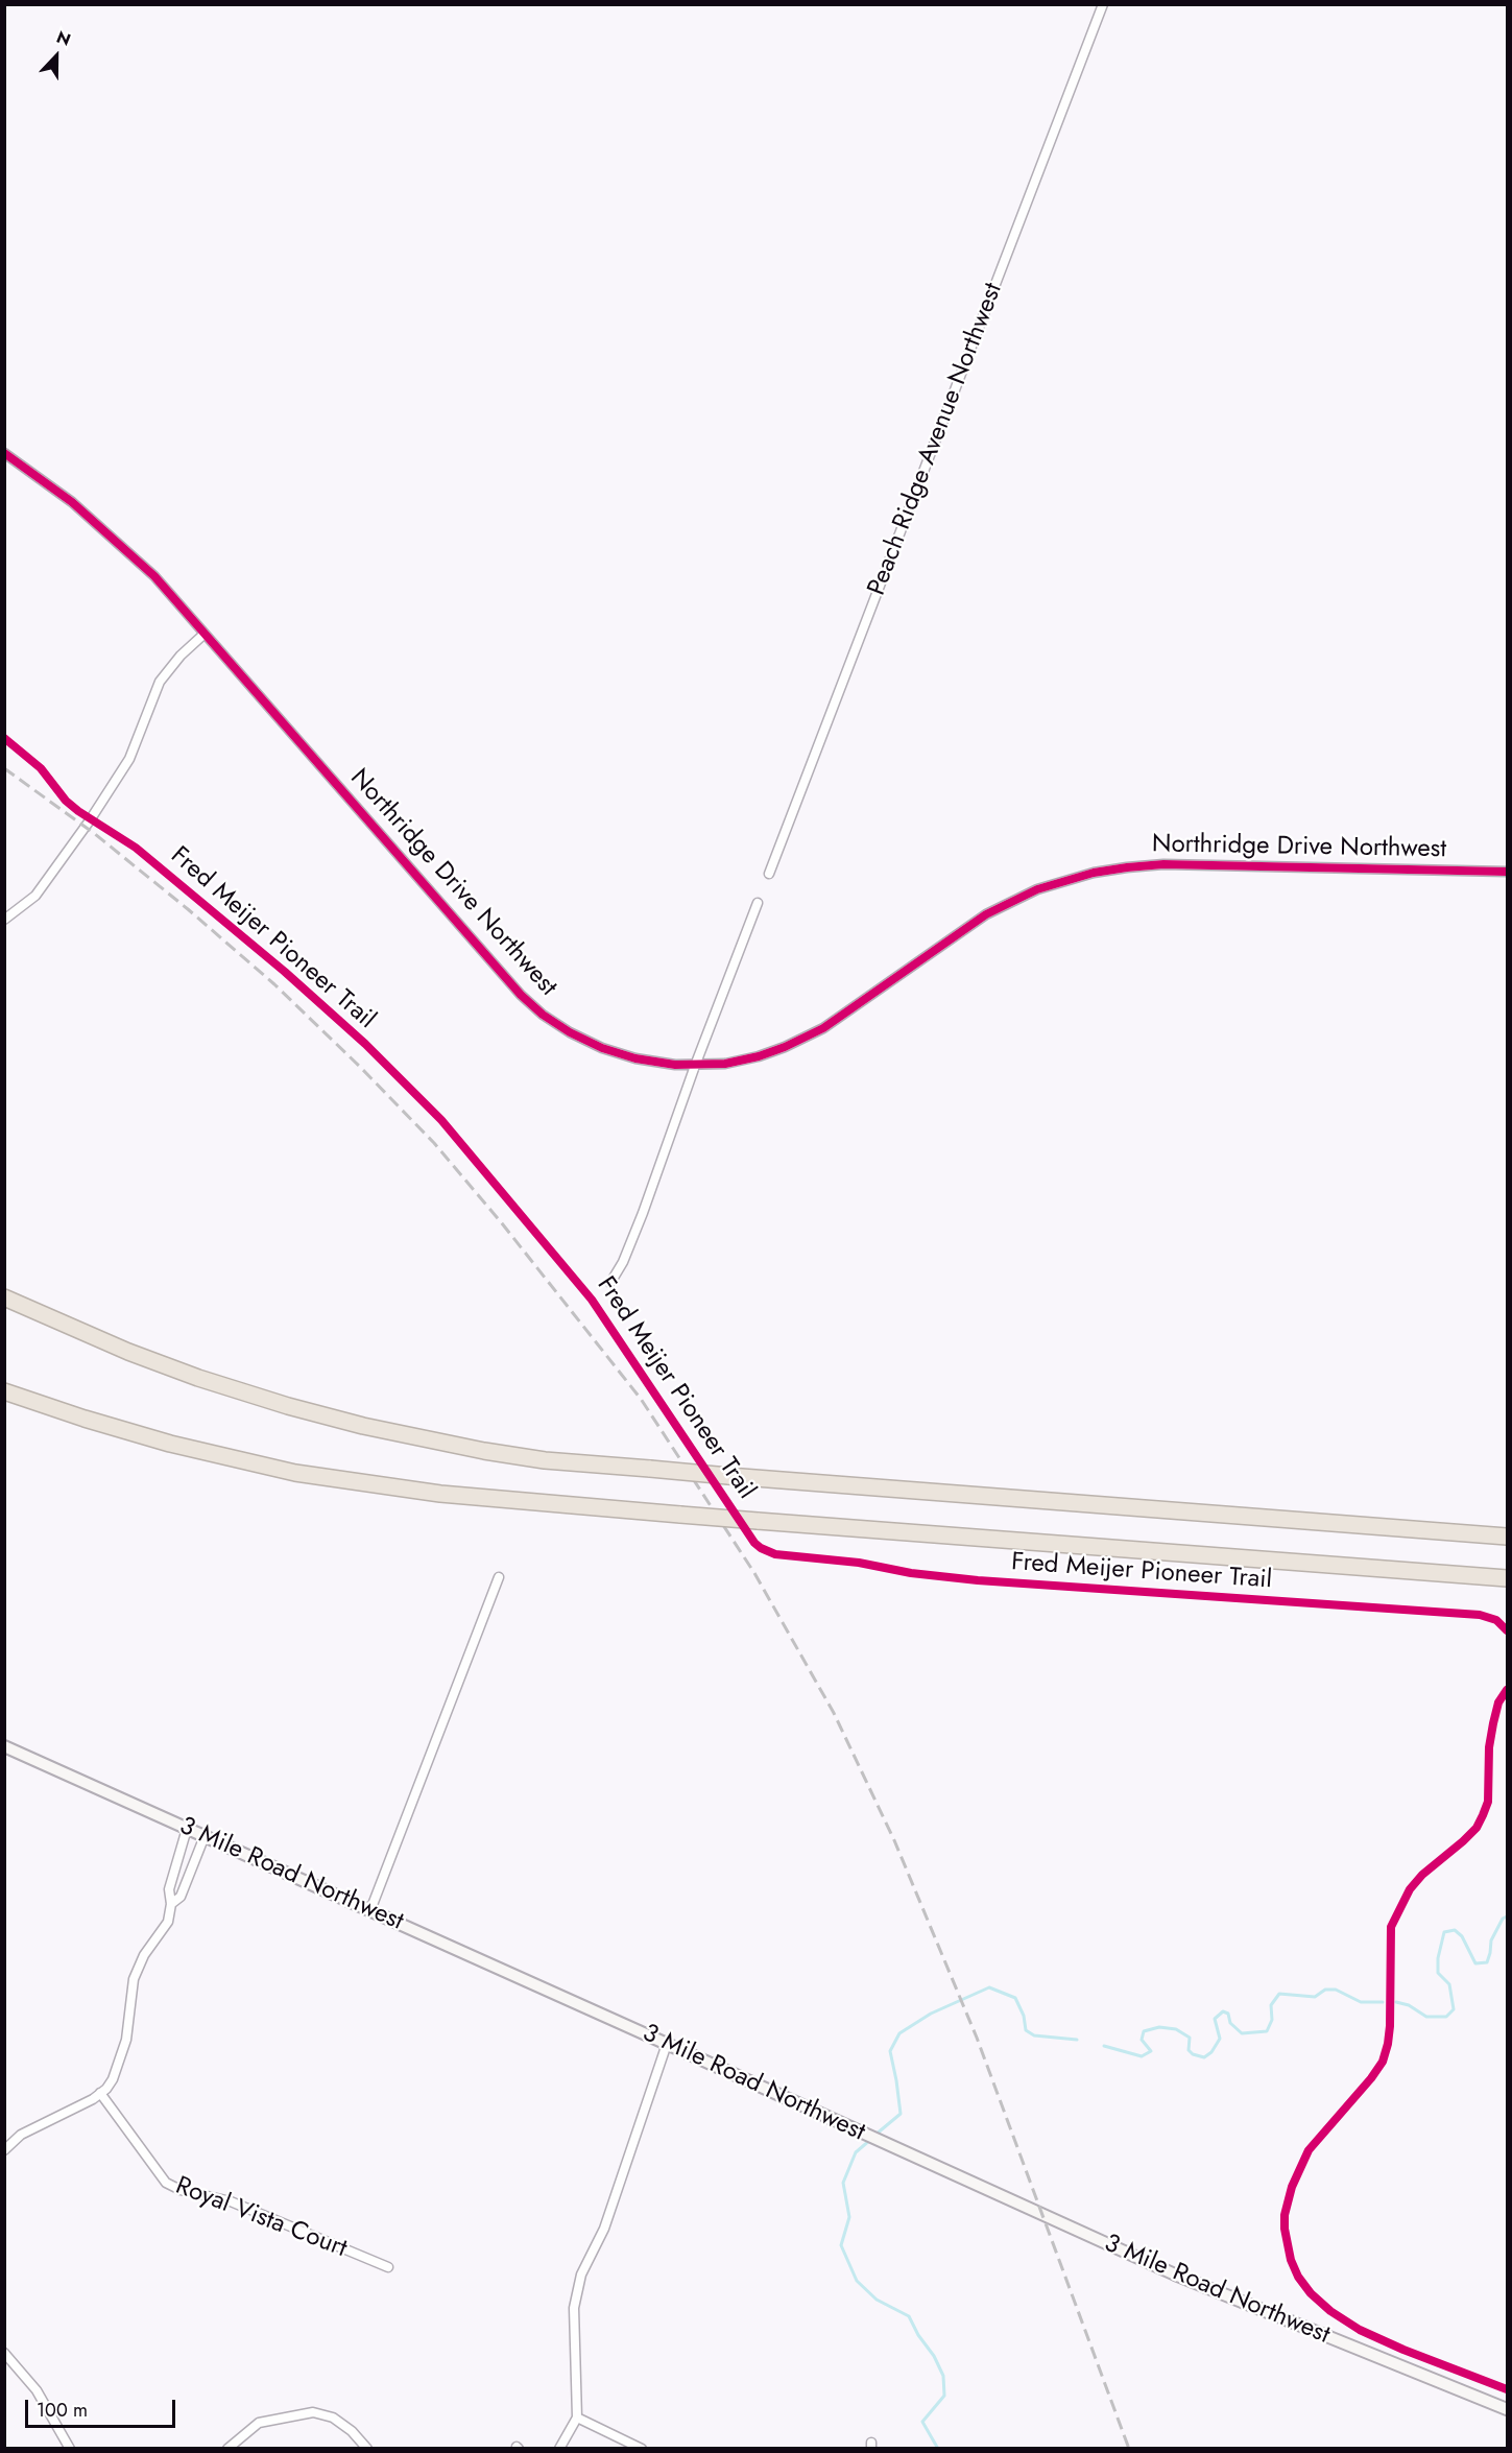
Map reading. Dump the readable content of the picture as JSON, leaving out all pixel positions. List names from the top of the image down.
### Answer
{
  "streets": {
    "main road": ["3 Mile Road Northwest"],
    "street": ["Peach Ridge Avenue Northwest", "Northridge Drive Northwest", "Royal Vista Court"],
    "cycle path": ["Fred Meijer Pioneer Trail"]
  },
  "scale_bar": "100 m",
  "north": "top"
}
